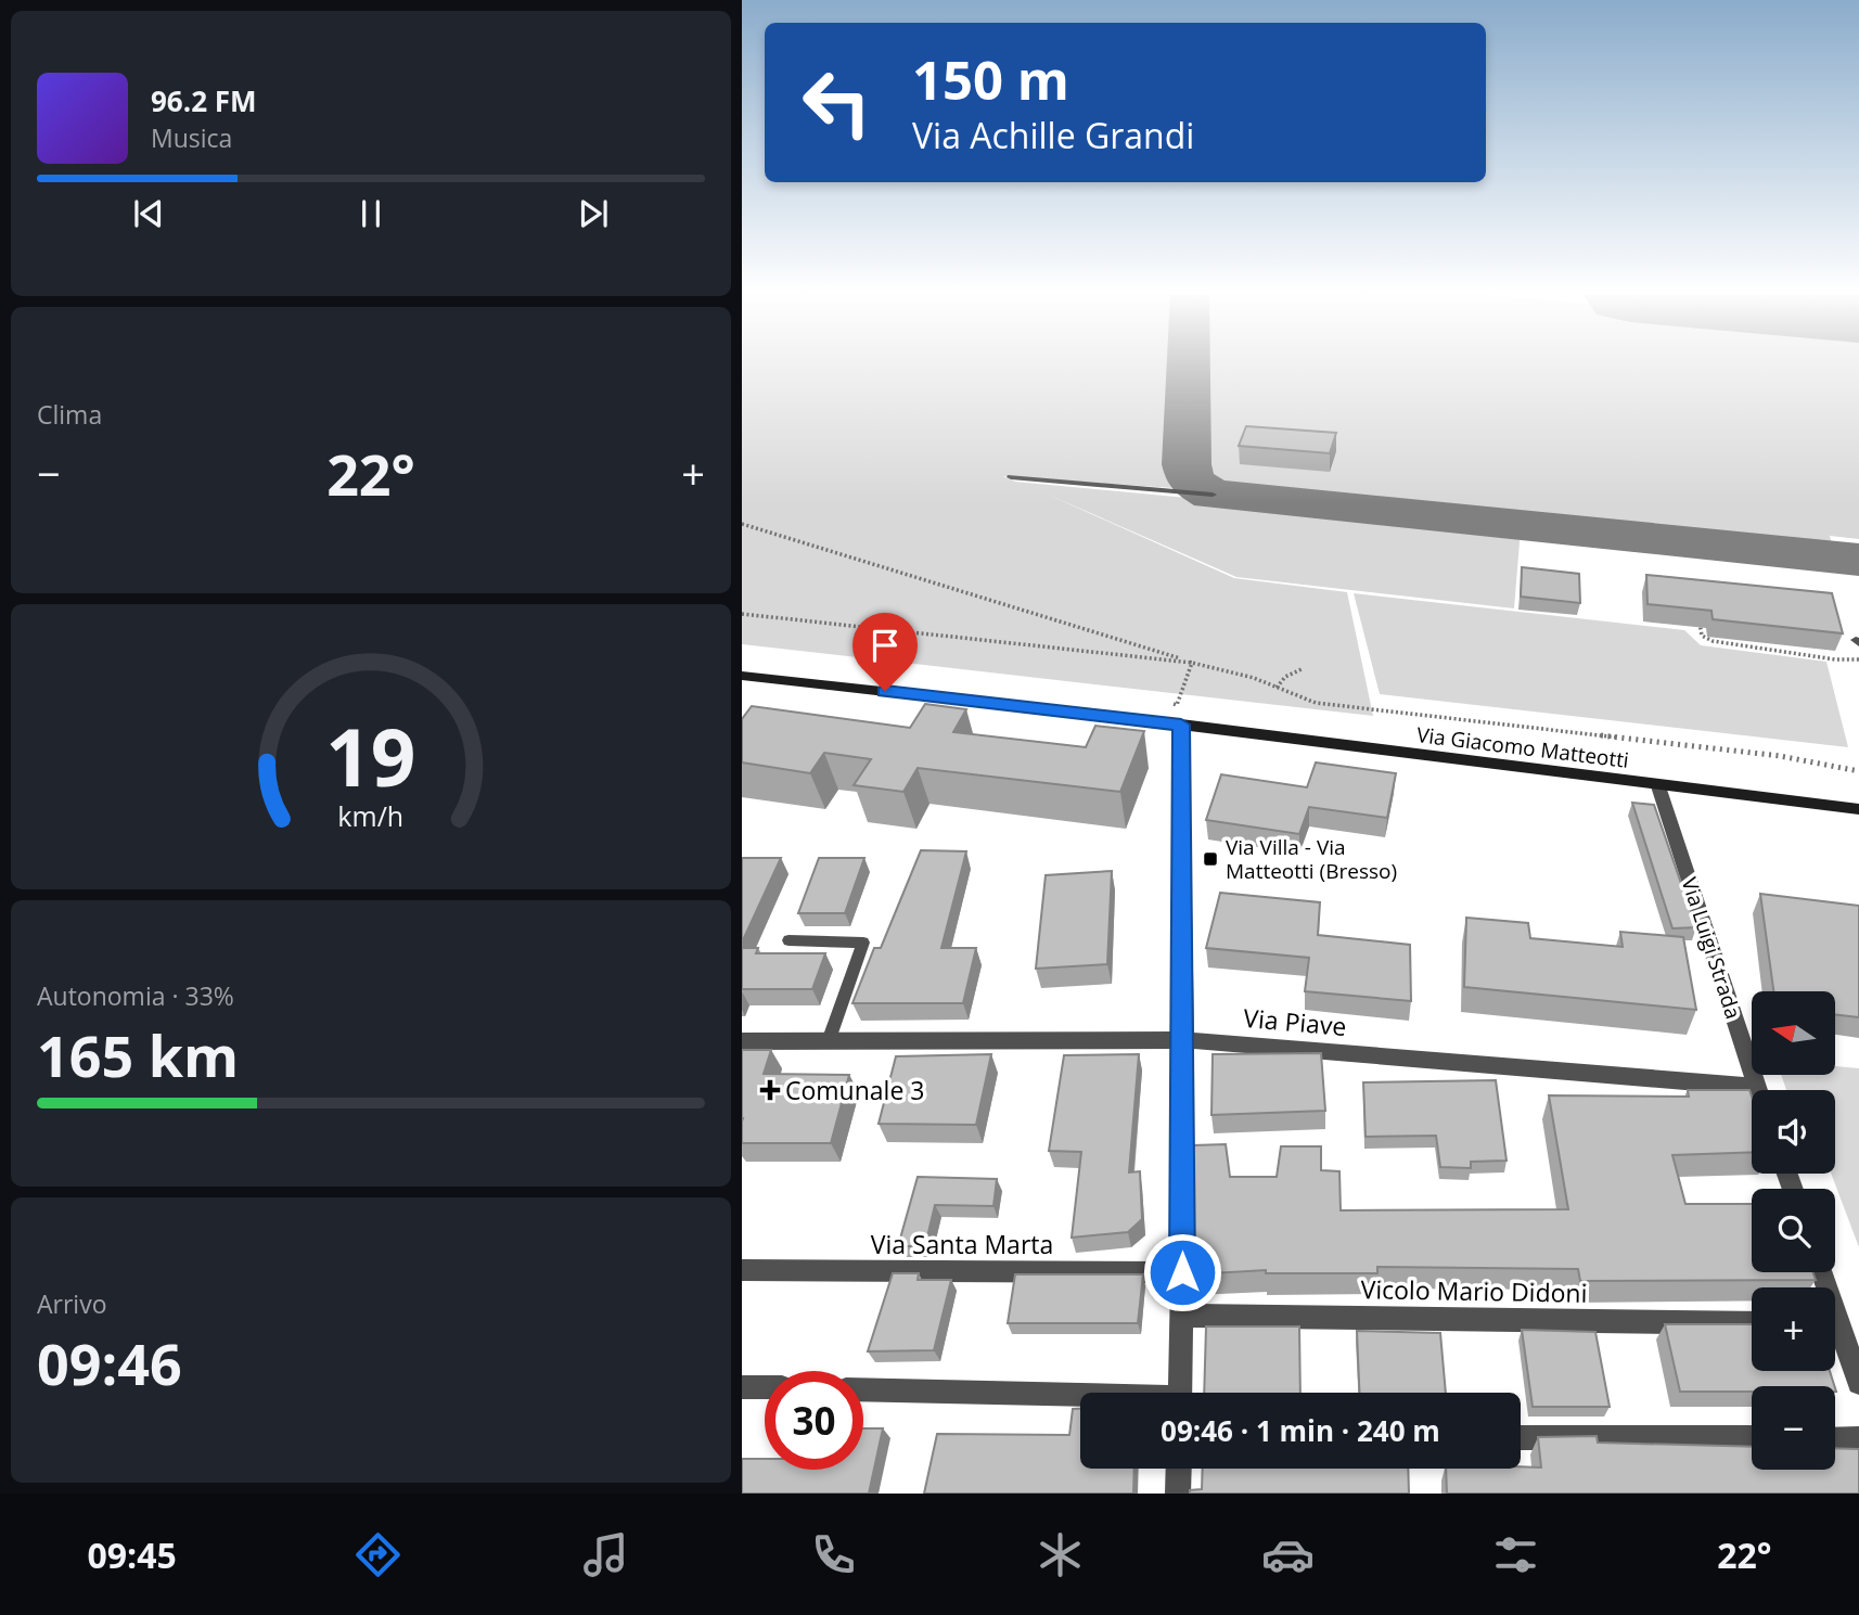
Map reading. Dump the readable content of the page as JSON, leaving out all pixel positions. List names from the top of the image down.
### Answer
{
  "streets": {
    "street": [
      "Via Giacomo Matteotti",
      "Via Luigi Strada",
      "Via Piave",
      "Via Santa Marta",
      "Vicolo Mario Didoni"
    ]
  },
  "crossings": [
    ["Via Giacomo Matteotti", "Via Luigi Strada"],
    ["Via Luigi Strada", "Via Piave"]
  ],
  "places": {
    "transit": ["Via Villa - Via Matteotti (Bresso)"],
    "health": ["Comunale 3"]
  },
  "north": "left",
  "page": {
    "turn": ["150 m", "Via Achille Grandi"],
    "song": ["96.2 FM", "Musica"],
    "tile": [
      "Clima",
      ["Autonomia · 33%", "165 km"],
      ["Arrivo", "09:46"]
    ],
    "heat": ["−", "22°", "+"],
    "map_buttons": ["+", "−"],
    "limit": "30",
    "trip": "09:46 · 1 min · 240 m",
    "tabs": ["09:45", "22°"],
    "gauge": ["19", "km/h"]
  }
}
